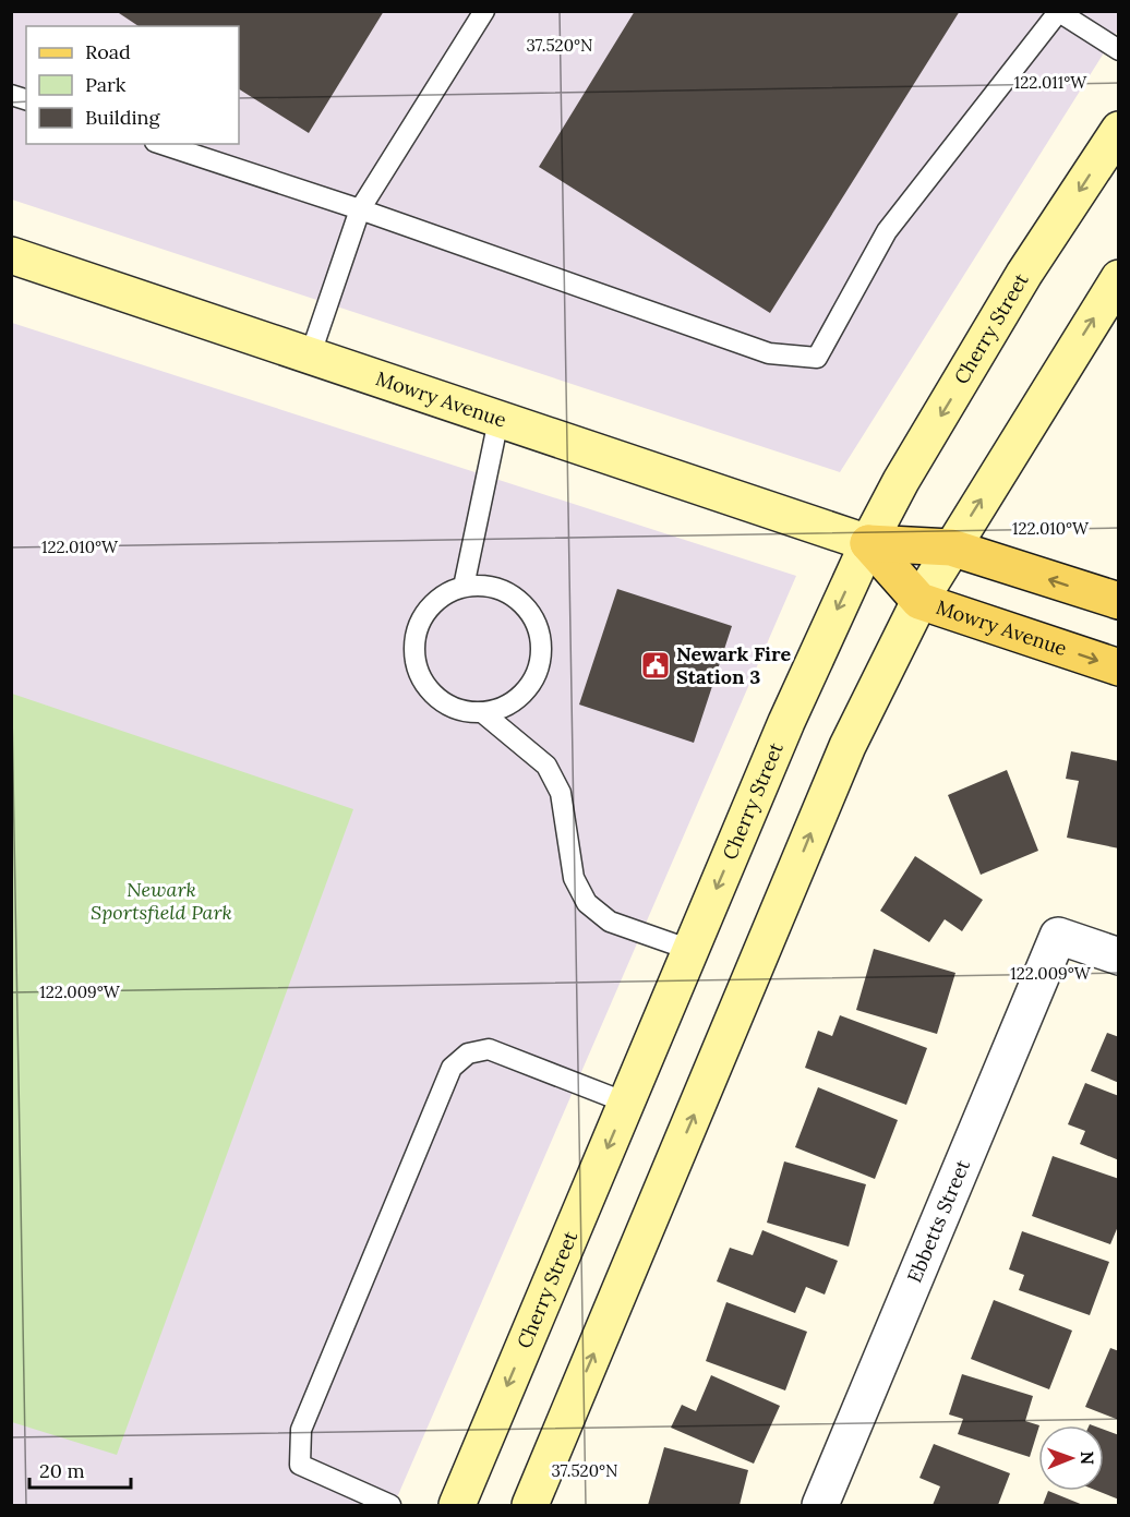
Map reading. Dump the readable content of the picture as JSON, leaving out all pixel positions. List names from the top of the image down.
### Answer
{
  "streets": {
    "main road": ["Cherry Street", "Mowry Avenue"],
    "street": ["Ebbetts Street"]
  },
  "crossings": [
    ["Cherry Street", "Mowry Avenue"]
  ],
  "parks": ["Newark Sportsfield Park"],
  "places": {
    "public building": ["Newark Fire Station 3"]
  },
  "legend": ["Road", "Park", "Building"],
  "scale_bar": "20 m",
  "north": "right",
  "coordinates": [
    "37.520°N",
    "122.011°W",
    "122.010°W",
    "122.009°W"
  ]
}
